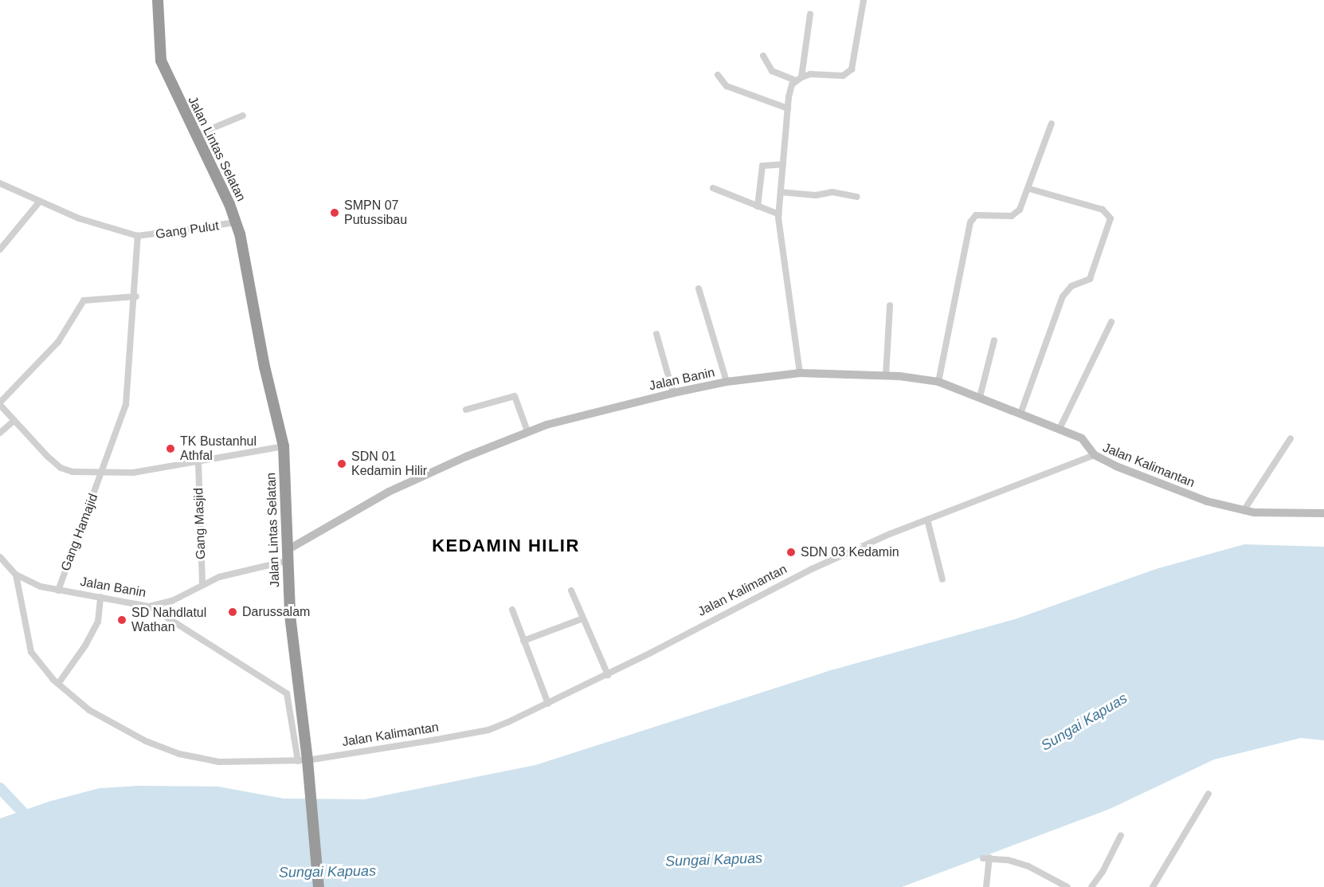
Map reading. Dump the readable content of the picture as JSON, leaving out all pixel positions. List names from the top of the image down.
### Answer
{
  "streets": {
    "highway": ["Jalan Lintas Selatan"],
    "street": [
      "Gang Pulut",
      "Jalan Banin",
      "Jalan Kalimantan",
      "Gang Masjid",
      "Gang Hamajid"
    ]
  },
  "crossings": [
    ["Jalan Lintas Selatan", "Gang Pulut"],
    ["Jalan Lintas Selatan", "Jalan Banin"],
    ["Jalan Lintas Selatan", "Jalan Kalimantan"],
    ["Gang Pulut", "Gang Hamajid"],
    ["Jalan Banin", "Jalan Kalimantan"],
    ["Jalan Banin", "Gang Masjid"],
    ["Jalan Banin", "Gang Hamajid"]
  ],
  "districts": ["KEDAMIN HILIR"],
  "water": ["Sungai Kapuas"],
  "places": [
    "SMPN 07 Putussibau",
    "TK Bustanhul Athfal",
    "SDN 01 Kedamin Hilir",
    "SDN 03 Kedamin",
    "Darussalam",
    "SD Nahdlatul Wathan"
  ]
}
